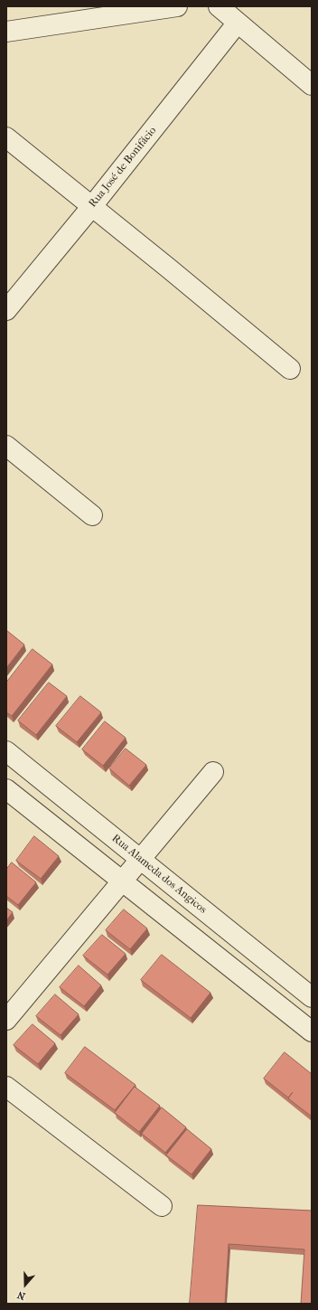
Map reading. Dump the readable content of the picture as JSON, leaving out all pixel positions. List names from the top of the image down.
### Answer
{
  "streets": {
    "street": ["Rua José de Bonifácio", "Rua Alameda dos Angicos"]
  },
  "north": "bottom"
}
